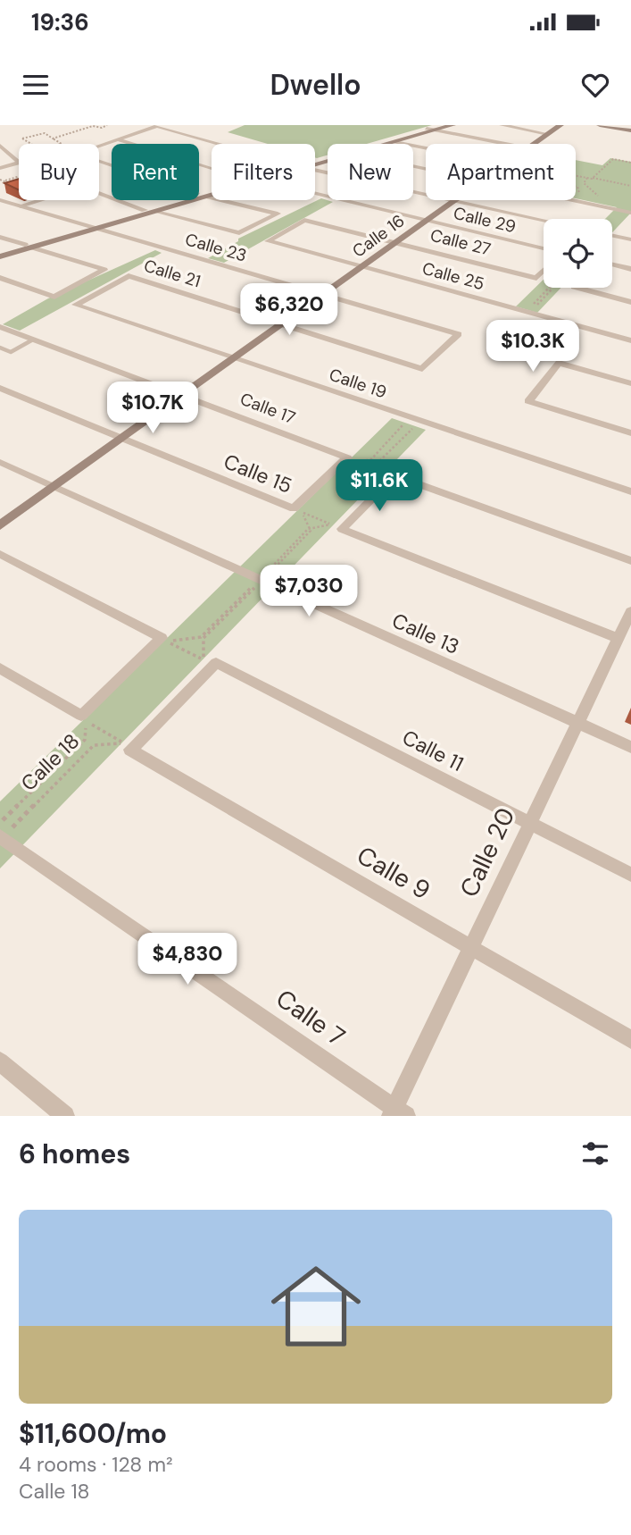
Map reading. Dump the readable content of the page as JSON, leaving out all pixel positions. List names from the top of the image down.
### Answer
{
  "streets": {
    "street": [
      "Calle 29",
      "Calle 16",
      "Calle 27",
      "Calle 23",
      "Calle 21",
      "Calle 25",
      "Calle 19",
      "Calle 17",
      "Calle 15",
      "Calle 13",
      "Calle 11",
      "Calle 18",
      "Calle 20",
      "Calle 9",
      "Calle 7"
    ]
  },
  "crossings": [
    ["Calle 29", "Calle 16"],
    ["Calle 16", "Calle 27"],
    ["Calle 16", "Calle 23"],
    ["Calle 16", "Calle 21"],
    ["Calle 16", "Calle 25"],
    ["Calle 16", "Calle 19"],
    ["Calle 16", "Calle 17"],
    ["Calle 16", "Calle 15"],
    ["Calle 16", "Calle 13"],
    ["Calle 27", "Calle 25"],
    ["Calle 23", "Calle 21"],
    ["Calle 21", "Calle 19"],
    ["Calle 13", "Calle 20"],
    ["Calle 11", "Calle 20"],
    ["Calle 18", "Calle 9"],
    ["Calle 18", "Calle 7"],
    ["Calle 20", "Calle 9"],
    ["Calle 20", "Calle 7"]
  ],
  "page": {
    "status": "19:36",
    "header": "Dwello",
    "chip": [
      "Buy",
      "Rent",
      "Filters",
      "New",
      "Apartment"
    ],
    "price": [
      "$6,320",
      "$10.3K",
      "$10.7K",
      "$11.6K",
      "$7,030",
      "$4,830"
    ],
    "heading": "6 homes",
    "list": [
      {
        "name": "$11,600/mo",
        "note": "4 rooms · 128 m² · Calle 18"
      }
    ]
  }
}
